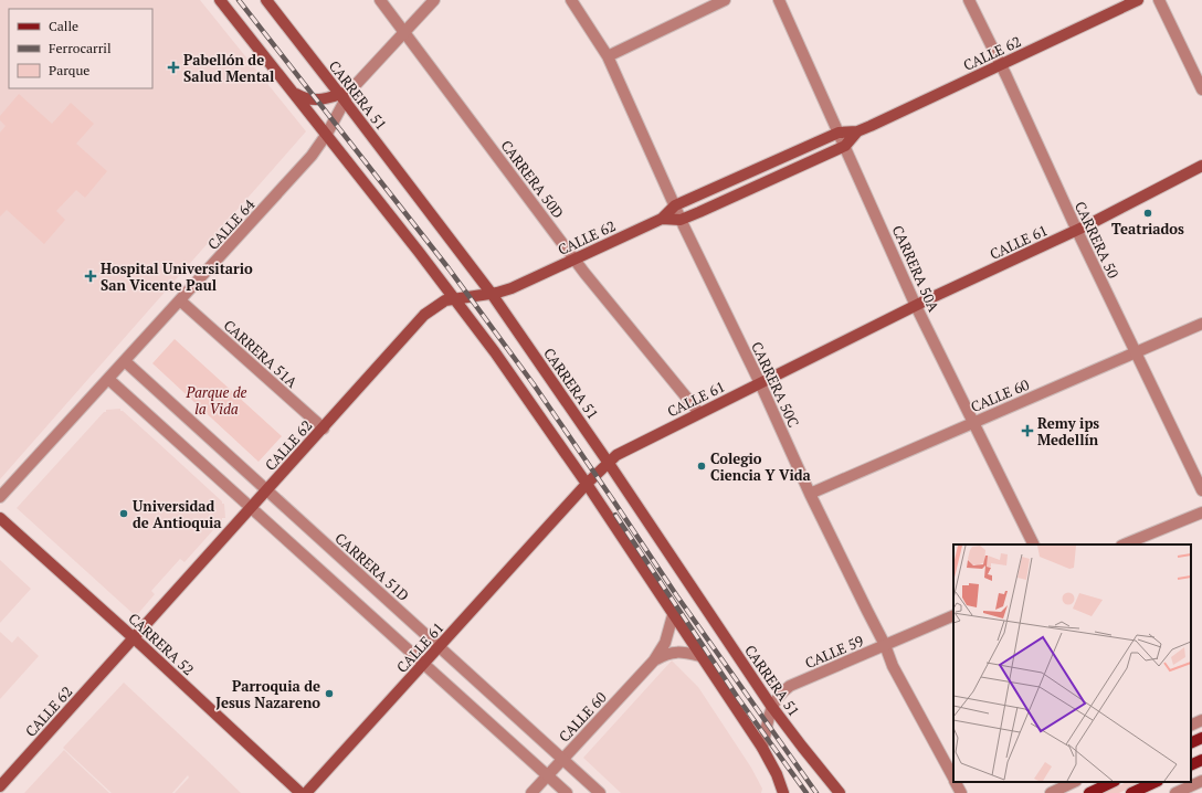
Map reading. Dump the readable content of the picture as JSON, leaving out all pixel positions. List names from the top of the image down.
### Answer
{
  "streets": {
    "main road": [
      "CALLE 62",
      "CARRERA 51",
      "CALLE 61",
      "CARRERA 52"
    ],
    "street": [
      "CARRERA 50D",
      "CALLE 64",
      "CARRERA 50",
      "CARRERA 50A",
      "CARRERA 51A",
      "CARRERA 50C",
      "CALLE 60",
      "CARRERA 51D",
      "CALLE 59"
    ]
  },
  "crossings": [
    ["CALLE 62", "CARRERA 51"],
    ["CALLE 62", "CARRERA 50D"],
    ["CALLE 62", "CARRERA 50"],
    ["CALLE 62", "CARRERA 50A"],
    ["CALLE 62", "CARRERA 51A"],
    ["CALLE 62", "CARRERA 50C"],
    ["CALLE 62", "CARRERA 51D"],
    ["CALLE 62", "CARRERA 52"],
    ["CARRERA 51", "CALLE 64"],
    ["CARRERA 51", "CALLE 61"],
    ["CARRERA 51", "CALLE 59"],
    ["CARRERA 50D", "CALLE 64"],
    ["CARRERA 50D", "CALLE 61"],
    ["CALLE 64", "CARRERA 51A"],
    ["CALLE 64", "CARRERA 51D"],
    ["CARRERA 50", "CALLE 61"],
    ["CARRERA 50", "CALLE 60"],
    ["CALLE 61", "CARRERA 50A"],
    ["CALLE 61", "CARRERA 50C"],
    ["CALLE 61", "CARRERA 51D"],
    ["CARRERA 50A", "CALLE 60"],
    ["CARRERA 50C", "CALLE 60"],
    ["CARRERA 50C", "CALLE 59"],
    ["CALLE 60", "CARRERA 51D"]
  ],
  "parks": ["Parque de la Vida"],
  "places": {
    "health": ["Pabellón de Salud Mental", "Hospital Universitario San Vicente Paul", "Remy ips Medellín"],
    "other": [
      "Teatriados",
      "Colegio Ciencia Y Vida",
      "Universidad de Antioquia",
      "Parroquia de Jesus Nazareno"
    ]
  },
  "legend": ["Calle", "Ferrocarril", "Parque"]
}
